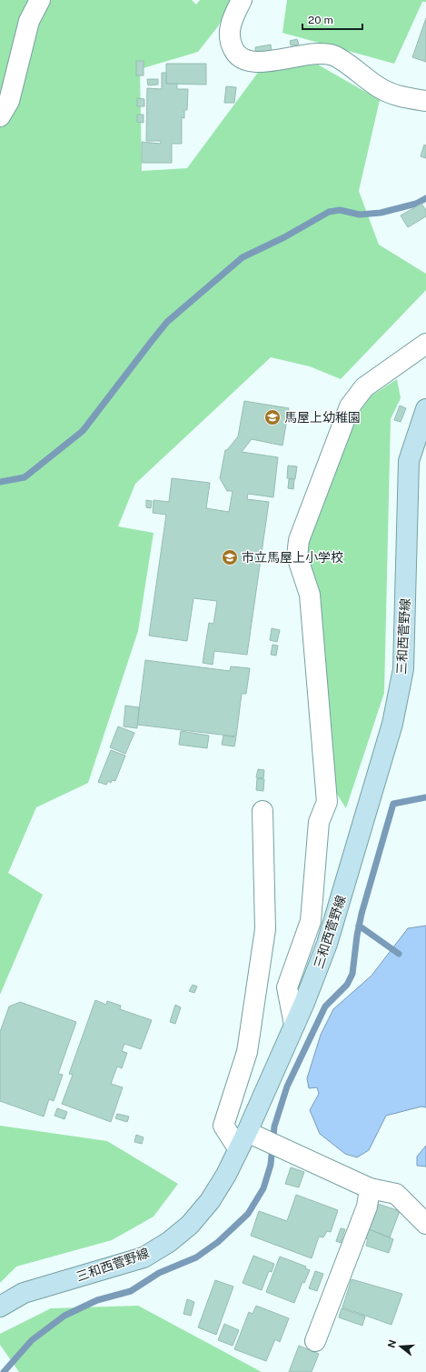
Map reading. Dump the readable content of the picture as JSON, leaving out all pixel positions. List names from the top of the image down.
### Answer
{
  "streets": {
    "main road": ["三和西菅野線"]
  },
  "places": {
    "school or university": ["馬屋上幼稚園", "市立馬屋上小学校"]
  },
  "scale_bar": "20 m",
  "north": "left"
}
